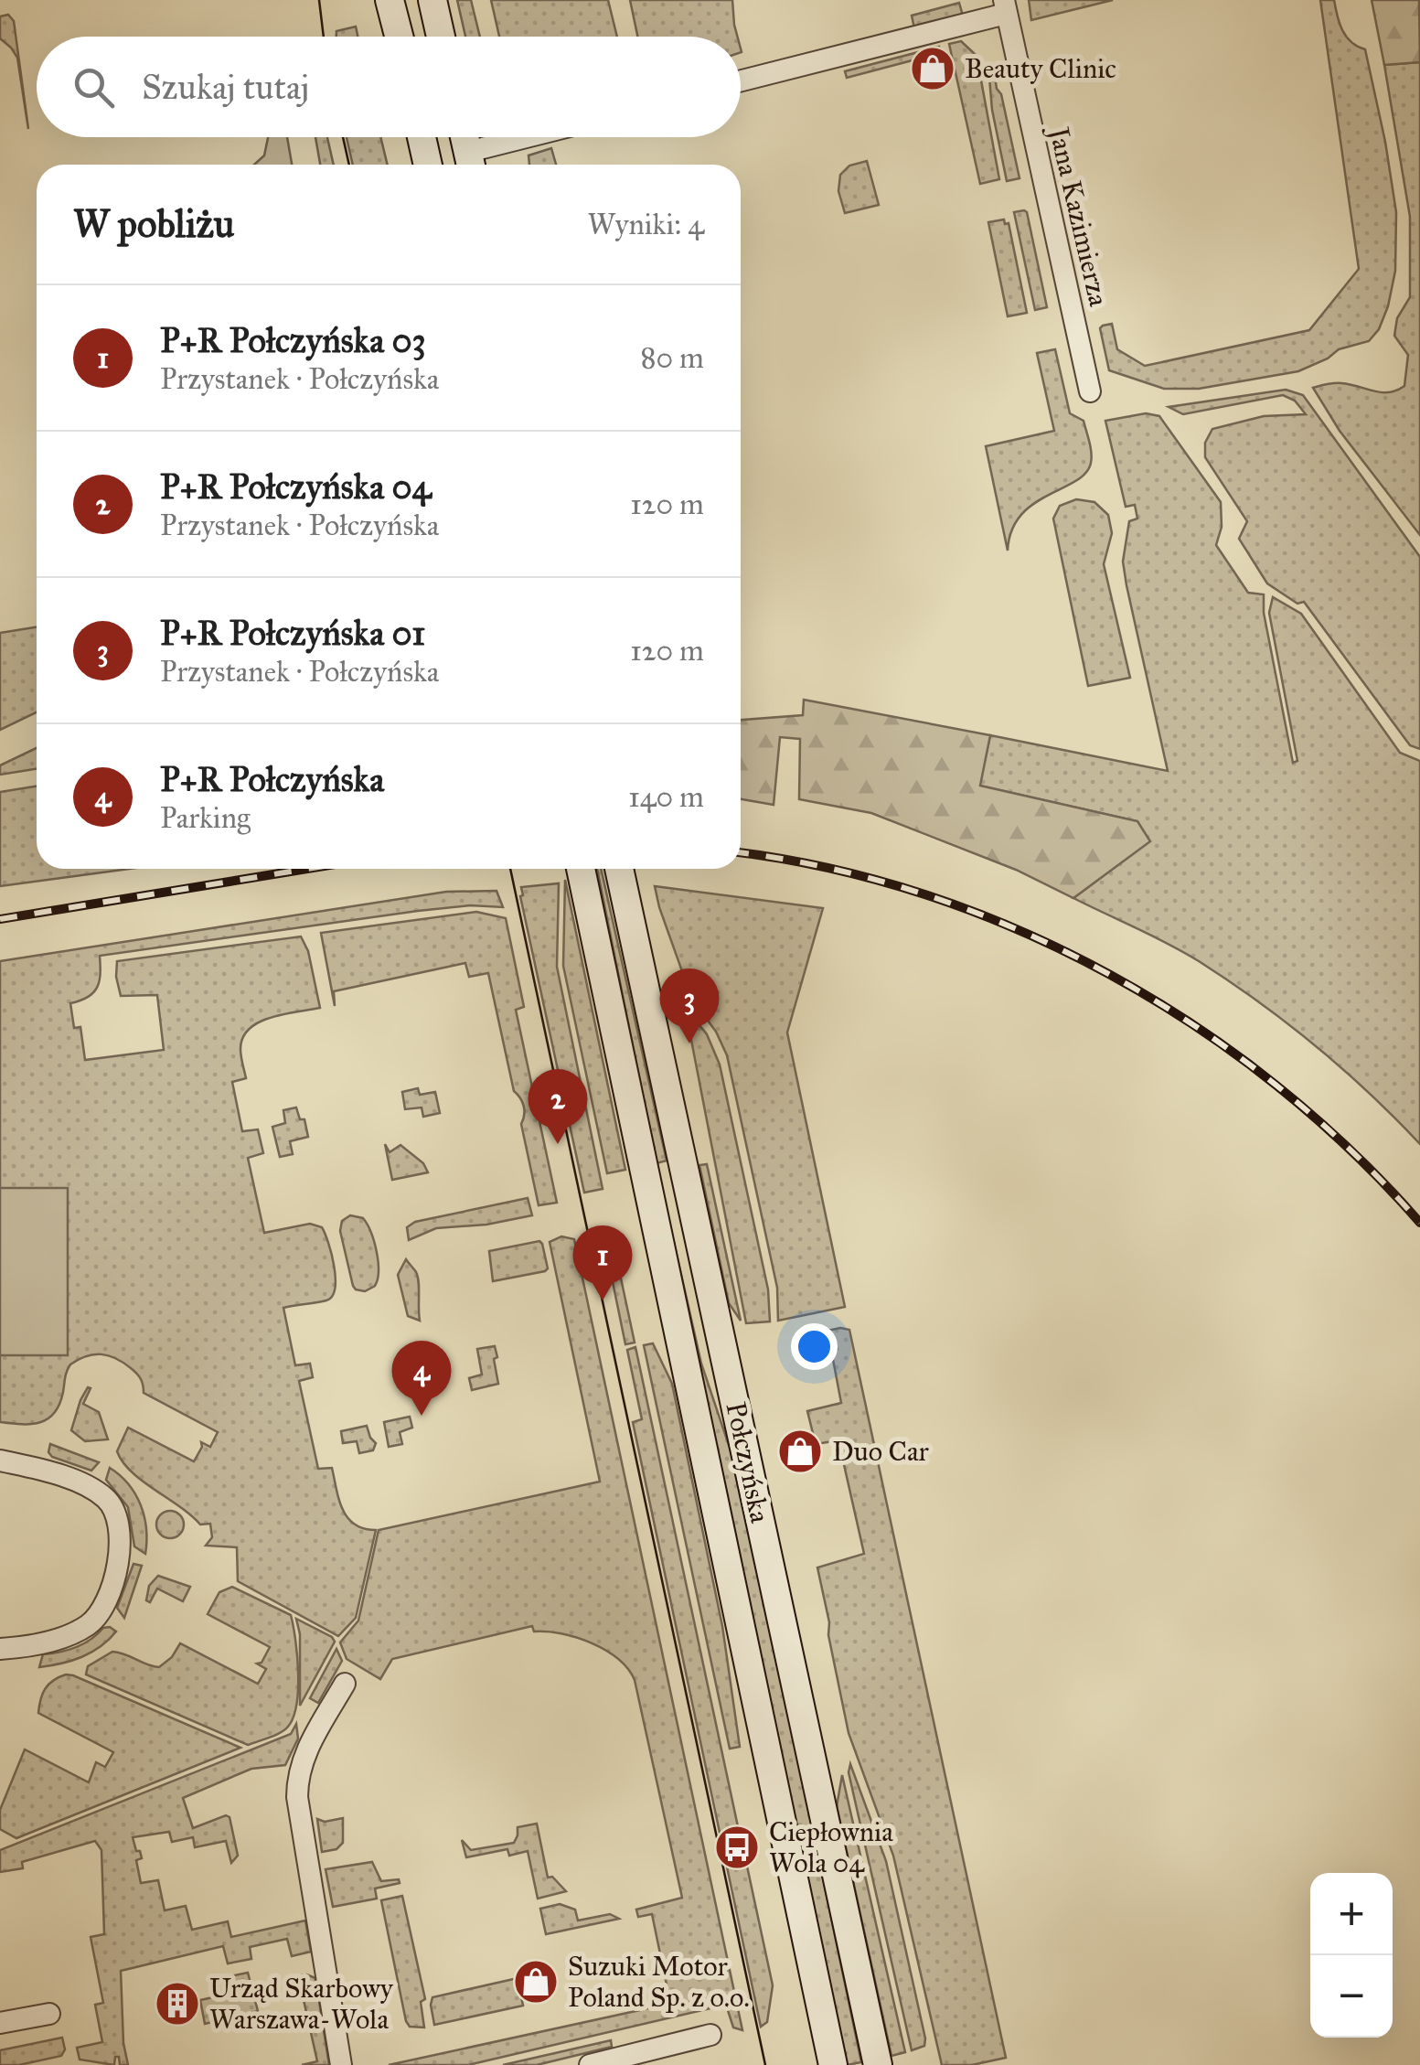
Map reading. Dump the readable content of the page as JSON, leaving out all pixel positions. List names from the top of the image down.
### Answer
{
  "streets": {
    "main road": ["Połczyńska"],
    "street": ["Jana Kazimierza"]
  },
  "places": {
    "shop": ["Beauty Clinic", "Duo Car", "Suzuki Motor Poland Sp. z o.o."],
    "bus stop": ["Ciepłownia Wola 04"],
    "building": ["Urząd Skarbowy Warszawa-Wola"]
  },
  "page": {
    "search": "Szukaj tutaj",
    "heading": ["W pobliżu", "Wyniki: 4"],
    "list": [
      {
        "mark": "1",
        "name": "P+R Połczyńska 03",
        "note": "Przystanek · Połczyńska",
        "value": "80 m"
      },
      {
        "mark": "2",
        "name": "P+R Połczyńska 04",
        "note": "Przystanek · Połczyńska",
        "value": "120 m"
      },
      {
        "mark": "3",
        "name": "P+R Połczyńska 01",
        "note": "Przystanek · Połczyńska",
        "value": "120 m"
      },
      {
        "mark": "4",
        "name": "P+R Połczyńska",
        "note": "Parking",
        "value": "140 m"
      }
    ],
    "pins": [
      "3",
      "2",
      "1",
      "4"
    ],
    "map_buttons": ["+", "−"]
  }
}
